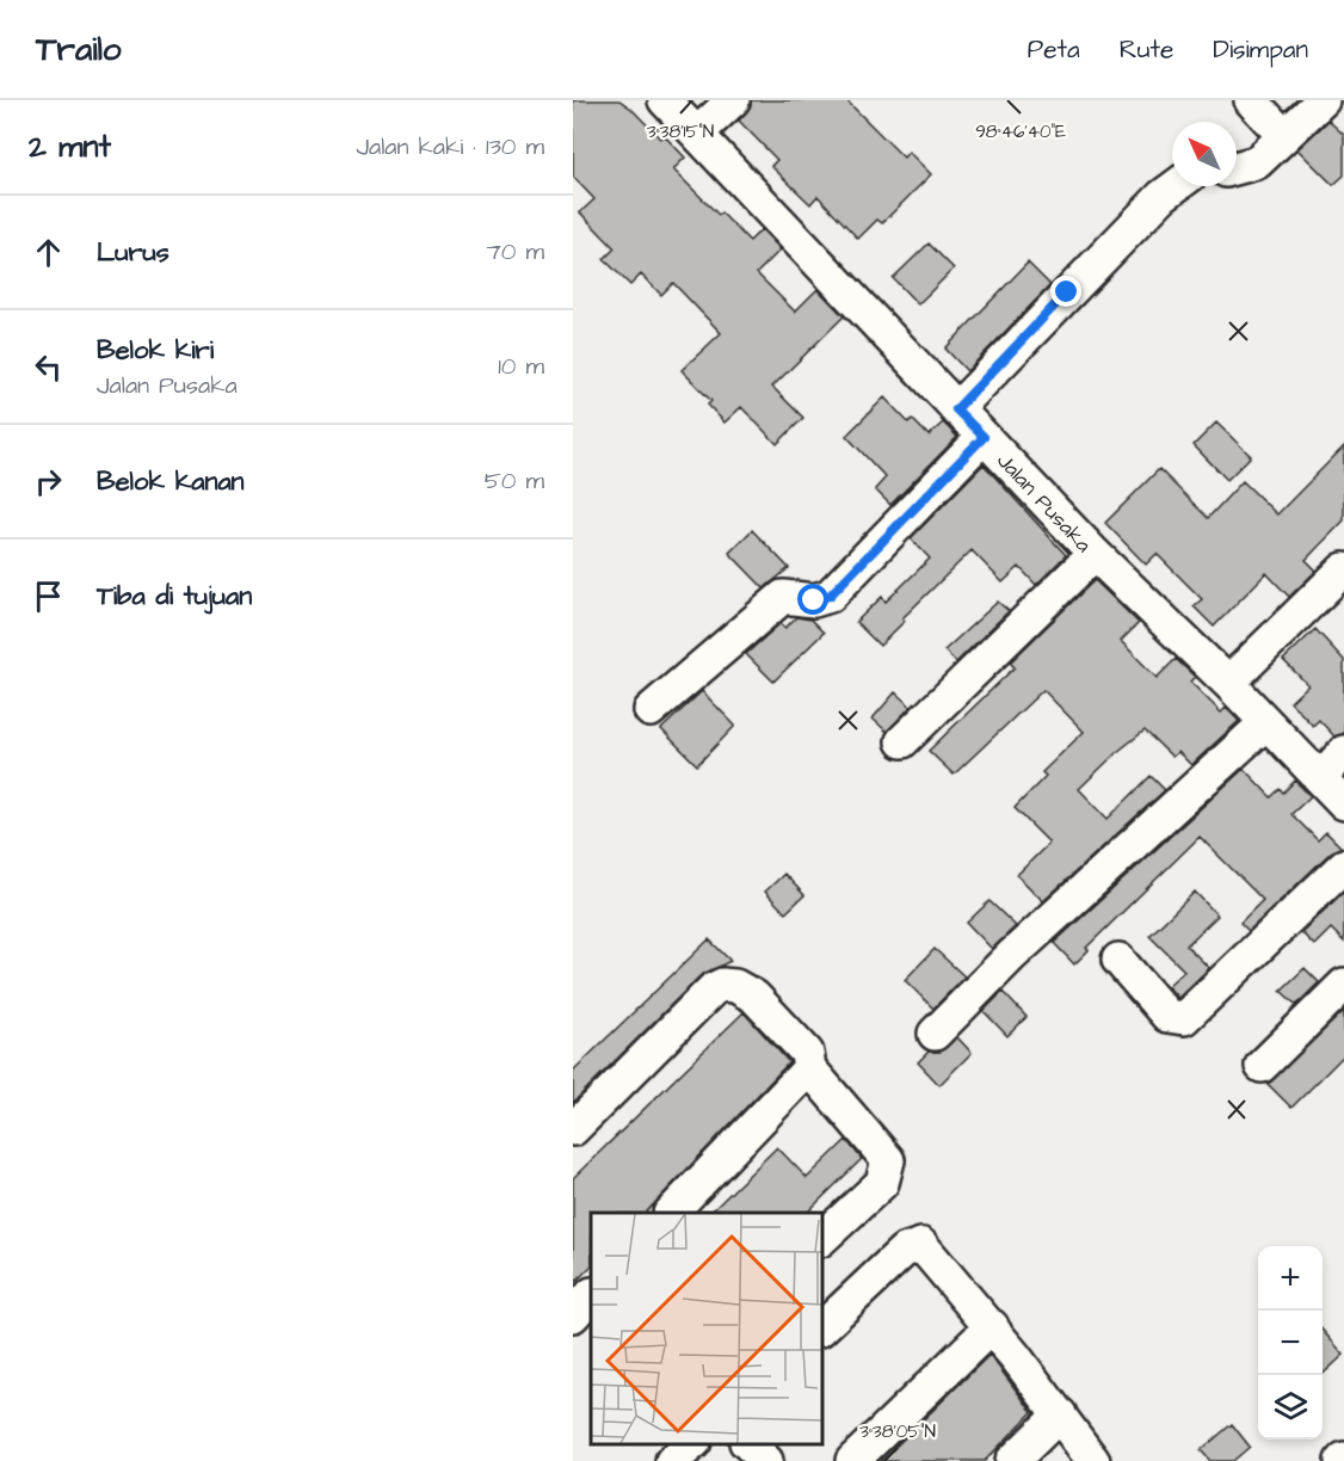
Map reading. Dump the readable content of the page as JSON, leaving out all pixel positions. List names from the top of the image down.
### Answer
{
  "streets": {
    "street": ["Jalan Pusaka"]
  },
  "north": "top left",
  "page": {
    "header": "Trailo",
    "nav": ["Peta", "Rute", "Disimpan"],
    "heading": ["2 mnt", "Jalan kaki · 130 m"],
    "list": [
      ["Lurus", "70 m"],
      ["Belok kiri", "Jalan Pusaka", "10 m"],
      ["Belok kanan", "50 m"],
      "Tiba di tujuan"
    ],
    "map_buttons": ["+", "−"]
  },
  "coordinates": ["3°38'15\"N", "98°46'40\"E", "3°38'05\"N"]
}
